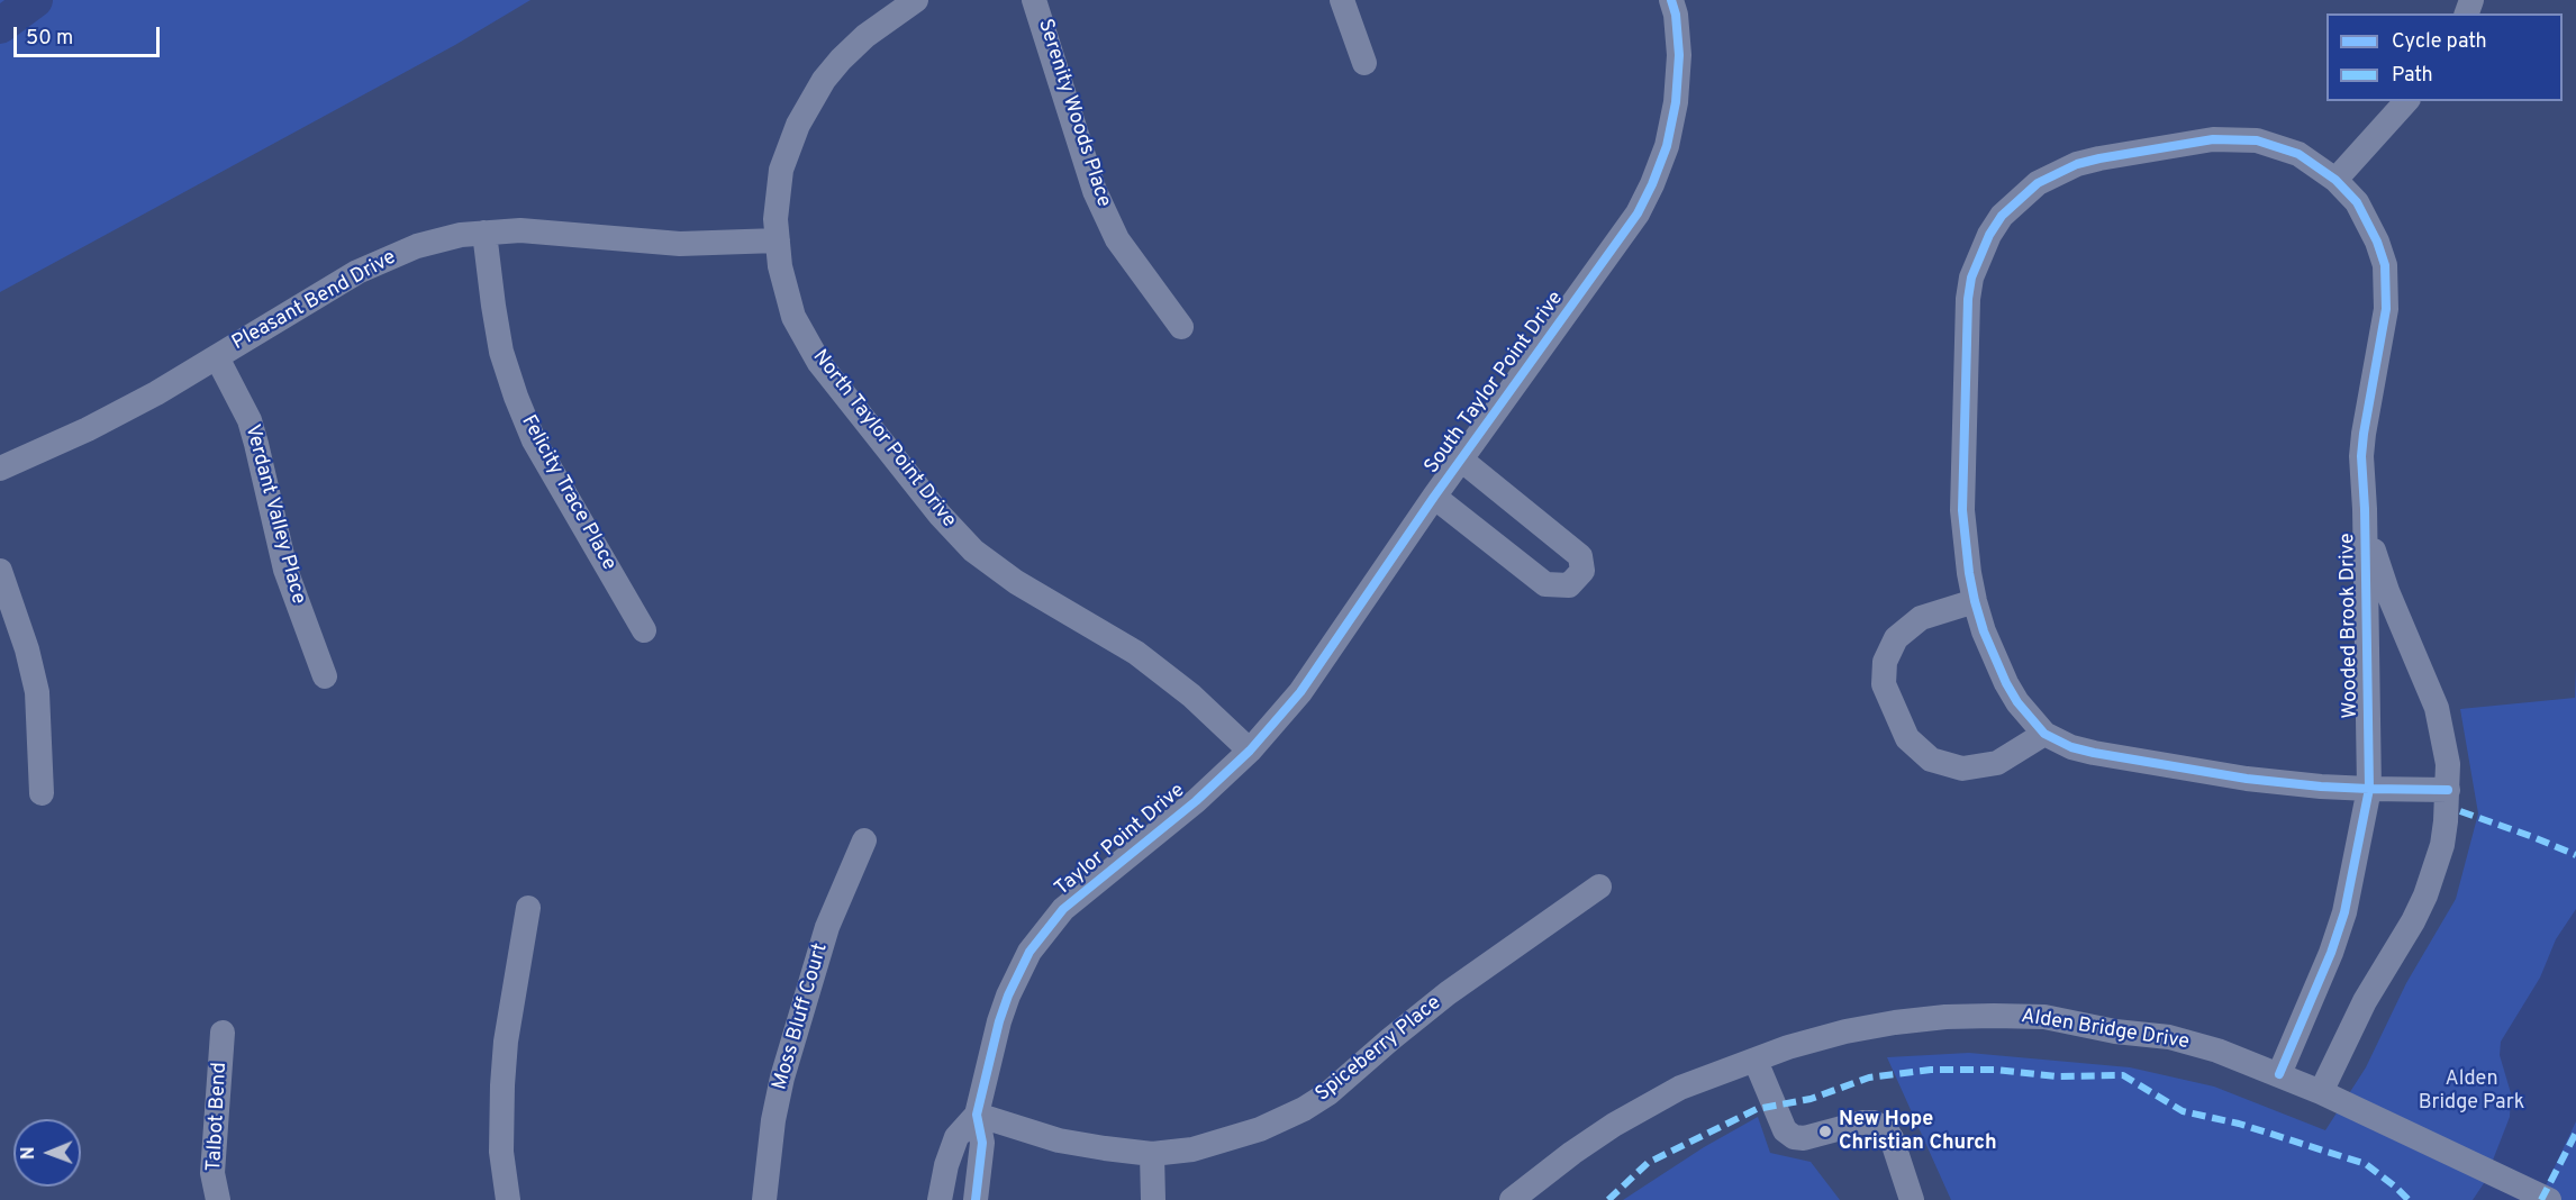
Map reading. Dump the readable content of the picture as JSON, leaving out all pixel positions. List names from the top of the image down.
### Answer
{
  "streets": {
    "street": [
      "Serenity Woods Place",
      "Pleasant Bend Drive",
      "South Taylor Point Drive",
      "North Taylor Point Drive",
      "Felicity Trace Place",
      "Verdant Valley Place",
      "Wooded Brook Drive",
      "Taylor Point Drive",
      "Moss Bluff Court",
      "Alden Bridge Drive",
      "Spiceberry Place",
      "Talbot Bend"
    ]
  },
  "crossings": [
    ["Pleasant Bend Drive", "North Taylor Point Drive"],
    ["Pleasant Bend Drive", "Felicity Trace Place"],
    ["Pleasant Bend Drive", "Verdant Valley Place"],
    ["South Taylor Point Drive", "North Taylor Point Drive"],
    ["South Taylor Point Drive", "Taylor Point Drive"],
    ["North Taylor Point Drive", "Taylor Point Drive"],
    ["Wooded Brook Drive", "Alden Bridge Drive"],
    ["Taylor Point Drive", "Spiceberry Place"]
  ],
  "parks": ["Alden Bridge Park"],
  "places": ["New Hope Christian Church"],
  "legend": ["Cycle path", "Path"],
  "scale_bar": "50 m",
  "north": "left"
}
